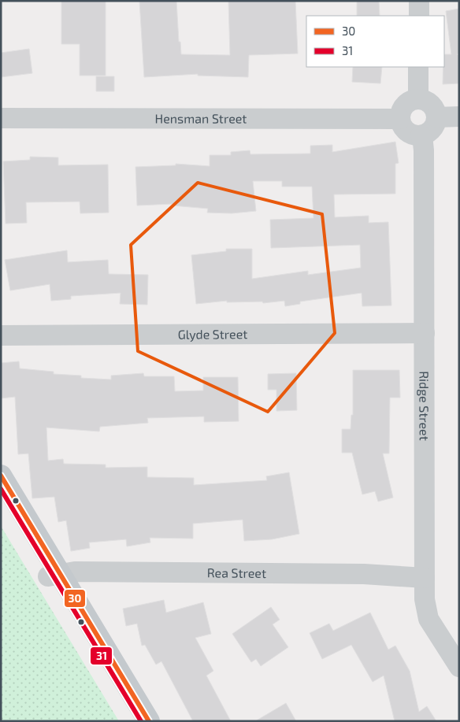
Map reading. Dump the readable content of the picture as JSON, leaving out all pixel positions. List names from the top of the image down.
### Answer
{
  "streets": {
    "street": [
      "Hensman Street",
      "Glyde Street",
      "Ridge Street",
      "Rea Street"
    ]
  },
  "crossings": [
    ["Hensman Street", "Ridge Street"],
    ["Glyde Street", "Ridge Street"],
    ["Ridge Street", "Rea Street"]
  ],
  "lines": ["transit line 30", "transit line 31"],
  "legend": ["30", "31"]
}
